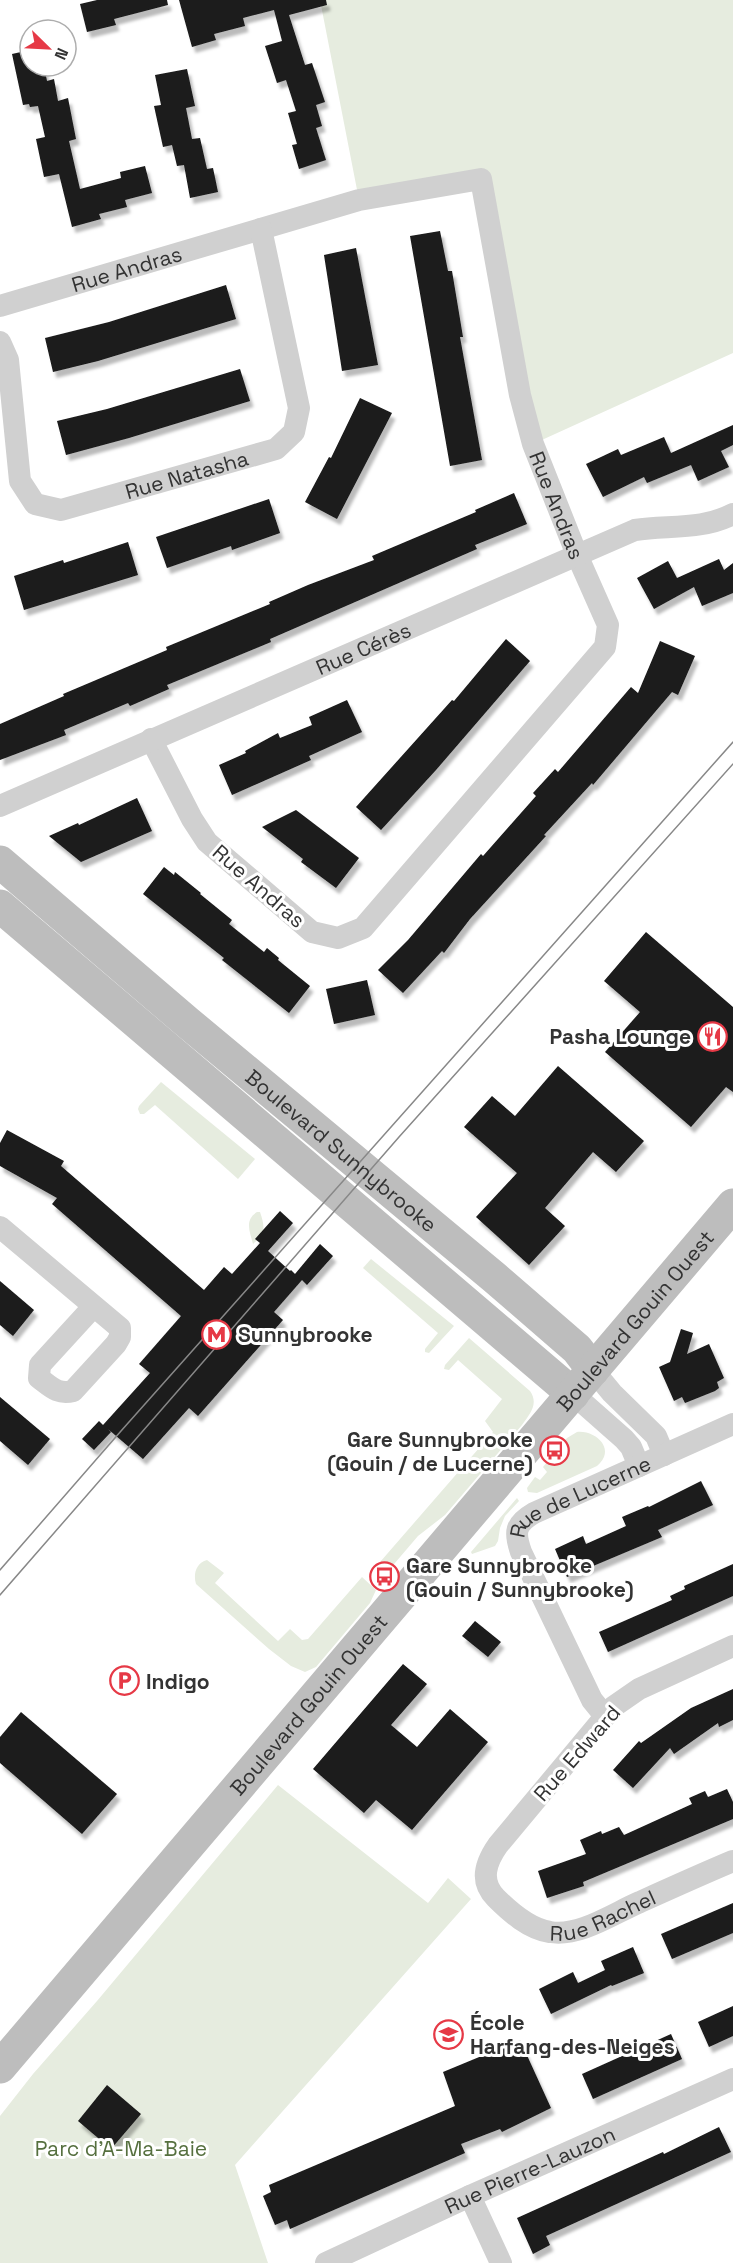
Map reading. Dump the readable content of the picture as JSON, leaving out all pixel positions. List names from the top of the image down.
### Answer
{
  "streets": {
    "street": [
      "Rue Andras",
      "Rue Natasha",
      "Rue Cérès",
      "Boulevard Sunnybrooke",
      "Boulevard Gouin Ouest",
      "Rue de Lucerne",
      "Rue Edward",
      "Rue Rachel",
      "Rue Pierre-Lauzon"
    ]
  },
  "crossings": [
    ["Rue Andras", "Rue Natasha"],
    ["Rue Andras", "Rue Cérès"],
    ["Boulevard Sunnybrooke", "Boulevard Gouin Ouest"],
    ["Boulevard Sunnybrooke", "Rue de Lucerne"],
    ["Rue de Lucerne", "Rue Edward"],
    ["Rue Edward", "Rue Rachel"]
  ],
  "parks": ["Parc d'A-Ma-Baie"],
  "places": {
    "restaurant": ["Pasha Lounge"],
    "metro station": ["Sunnybrooke"],
    "bus stop": ["Gare Sunnybrooke (Gouin / de Lucerne)", "Gare Sunnybrooke (Gouin / Sunnybrooke)"],
    "parking": ["Indigo"],
    "school or university": ["École Harfang-des-Neiges"]
  },
  "north": "bottom right"
}
